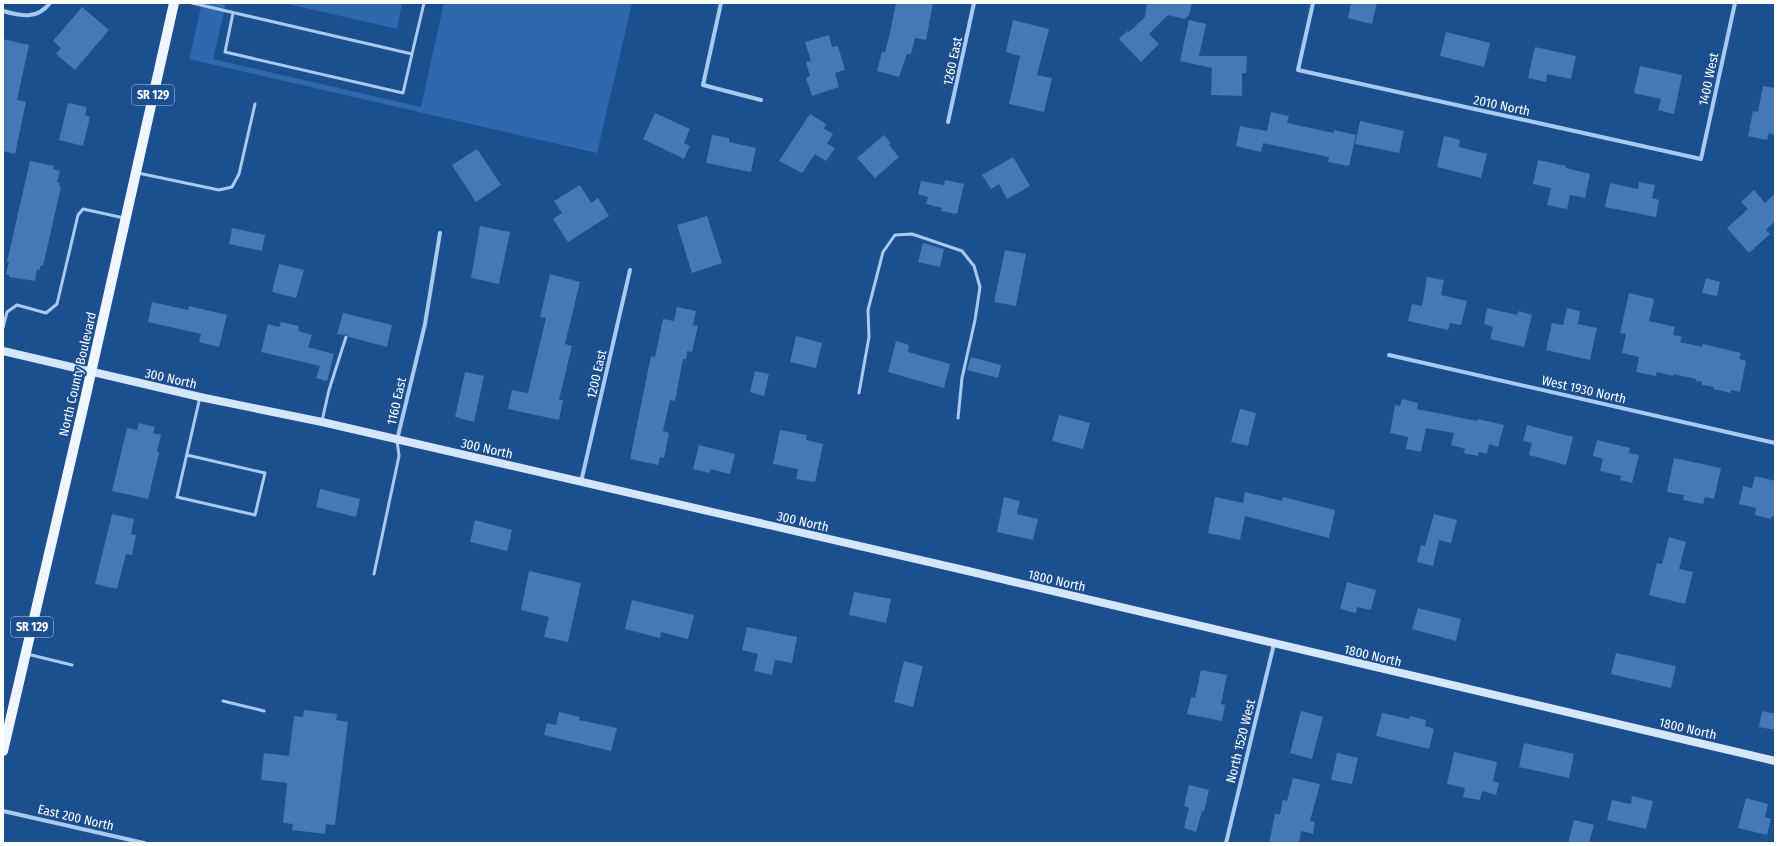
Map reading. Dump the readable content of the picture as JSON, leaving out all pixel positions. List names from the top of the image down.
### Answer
{
  "streets": {
    "main road": ["SR 129", "North County Boulevard"],
    "street": [
      "1260 East",
      "1400 West",
      "2010 North",
      "1200 East",
      "300 North",
      "West 1930 North",
      "1160 East",
      "1800 North",
      "North 1520 West",
      "East 200 North"
    ]
  },
  "crossings": [
    ["1400 West", "2010 North"],
    ["North County Boulevard", "300 North"],
    ["1200 East", "300 North"],
    ["300 North", "1160 East"],
    ["300 North", "1800 North"],
    ["1800 North", "North 1520 West"]
  ]
}
